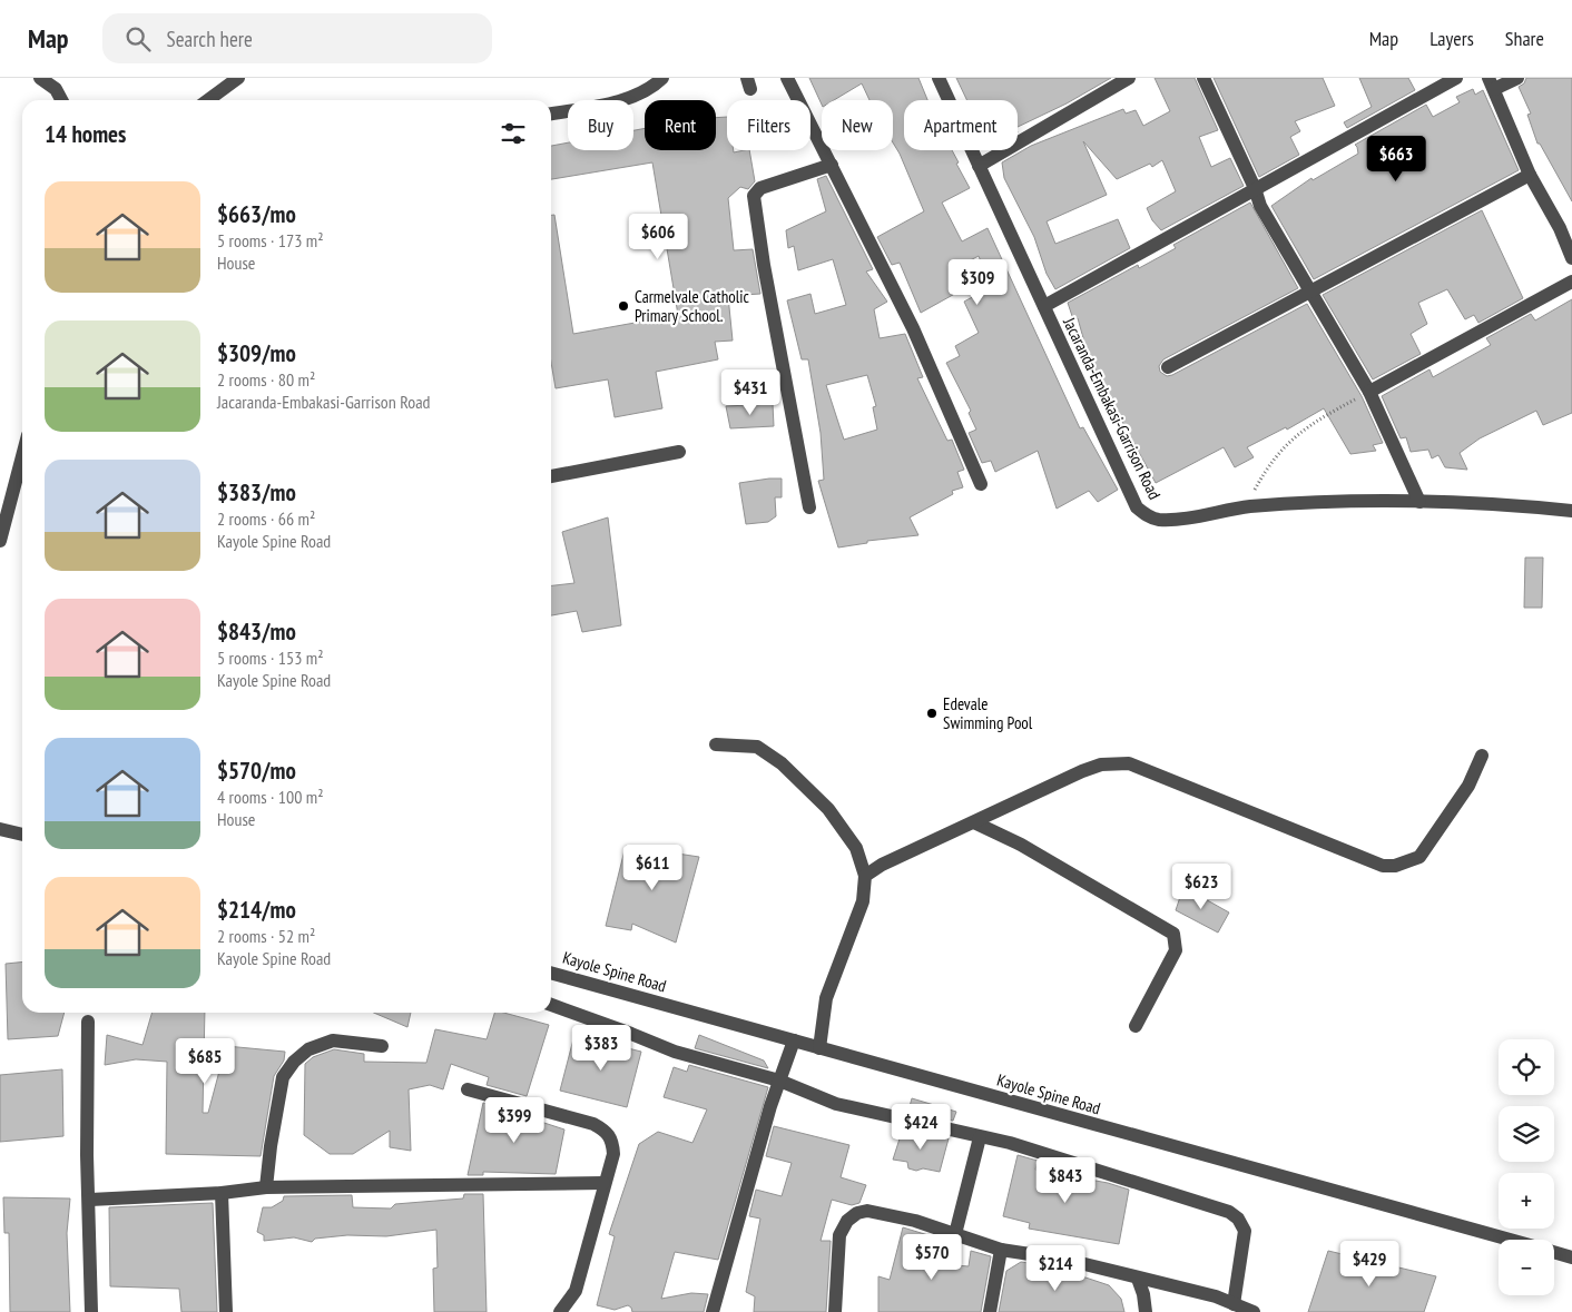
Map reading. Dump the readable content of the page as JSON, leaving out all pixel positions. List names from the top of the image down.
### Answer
{
  "streets": {
    "street": ["Jacaranda-Embakasi-Garrison Road", "Kayole Spine Road"]
  },
  "places": ["Carmelvale Catholic Primary School.", "Edevale Swimming Pool"],
  "page": {
    "header": "Map",
    "search": "Search here",
    "nav": ["Map", "Layers", "Share"],
    "chip": [
      "Buy",
      "Rent",
      "Filters",
      "New",
      "Apartment"
    ],
    "heading": "14 homes",
    "price": [
      "$663",
      "$606",
      "$309",
      "$431",
      "$611",
      "$623",
      "$383",
      "$685",
      "$399",
      "$424",
      "$843",
      "$570",
      "$429",
      "$214"
    ],
    "list": [
      {
        "name": "$663/mo",
        "note": "5 rooms · 173 m² · House"
      },
      {
        "name": "$309/mo",
        "note": "2 rooms · 80 m² · Jacaranda-Embakasi-Garrison Road"
      },
      {
        "name": "$383/mo",
        "note": "2 rooms · 66 m² · Kayole Spine Road"
      },
      {
        "name": "$843/mo",
        "note": "5 rooms · 153 m² · Kayole Spine Road"
      },
      {
        "name": "$570/mo",
        "note": "4 rooms · 100 m² · House"
      },
      {
        "name": "$214/mo",
        "note": "2 rooms · 52 m² · Kayole Spine Road"
      }
    ],
    "map_buttons": ["+", "−"]
  }
}
